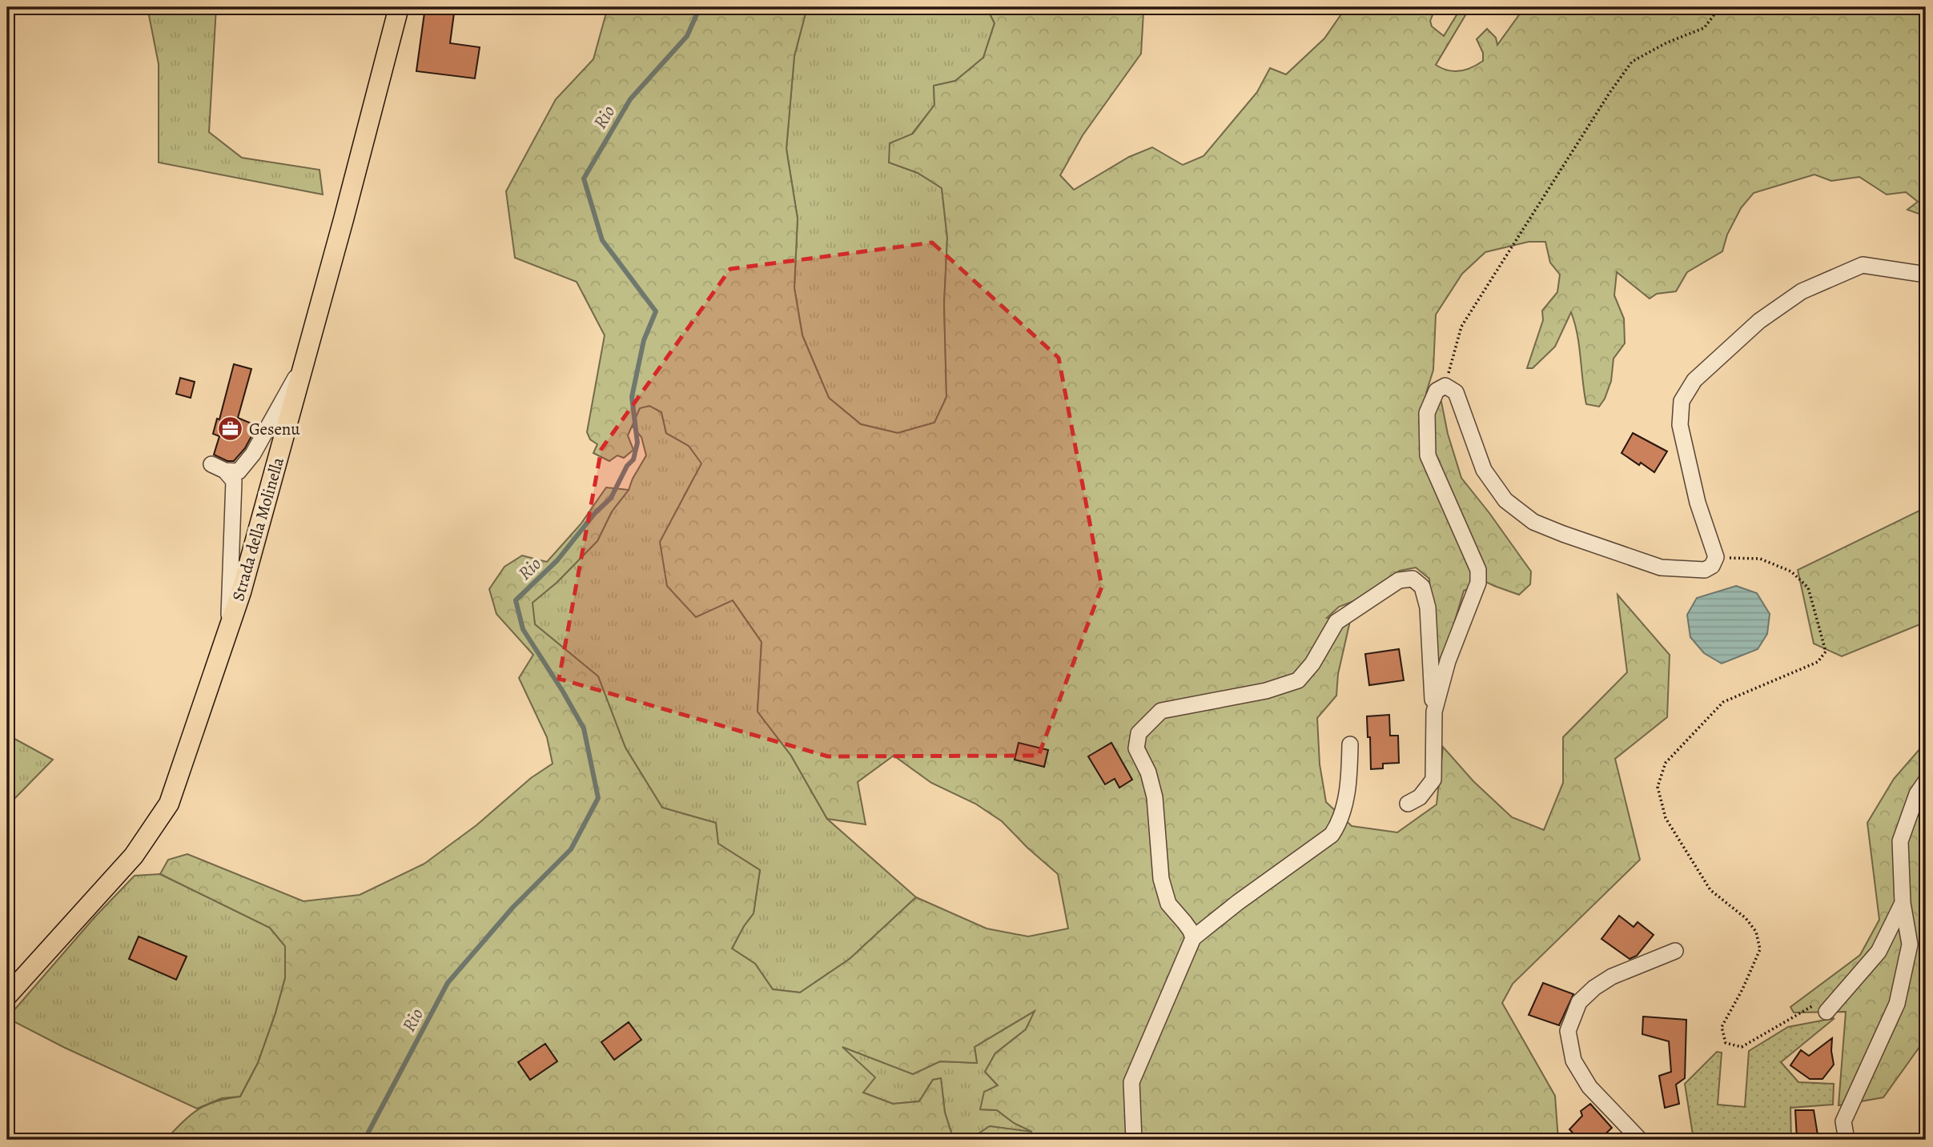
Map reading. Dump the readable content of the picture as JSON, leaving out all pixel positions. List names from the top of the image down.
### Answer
{
  "streets": {
    "main road": ["Strada della Molinella"]
  },
  "water": ["Rio"],
  "places": {
    "office": ["Gesenu"]
  }
}
